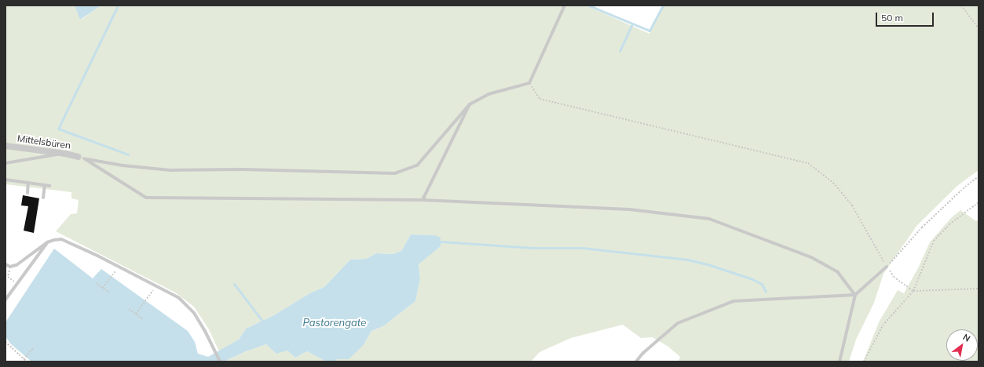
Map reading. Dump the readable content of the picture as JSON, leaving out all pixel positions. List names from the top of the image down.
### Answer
{
  "streets": {
    "street": ["Mittelsbüren"]
  },
  "water": ["Pastorengate"],
  "scale_bar": "50 m",
  "north": "top right"
}
